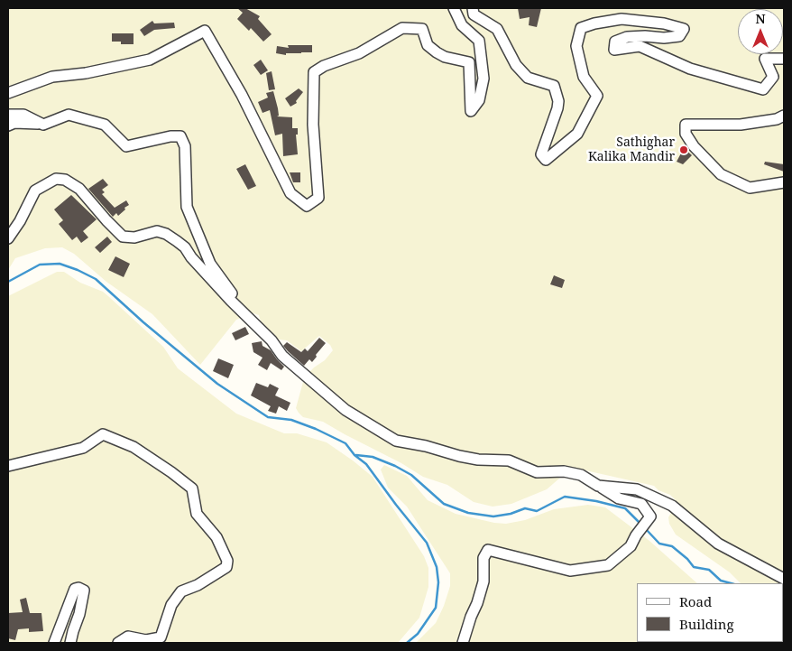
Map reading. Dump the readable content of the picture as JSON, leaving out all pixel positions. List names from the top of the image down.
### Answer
{
  "places": ["Sathighar Kalika Mandir"],
  "legend": ["Road", "Building"],
  "north": "top"
}
